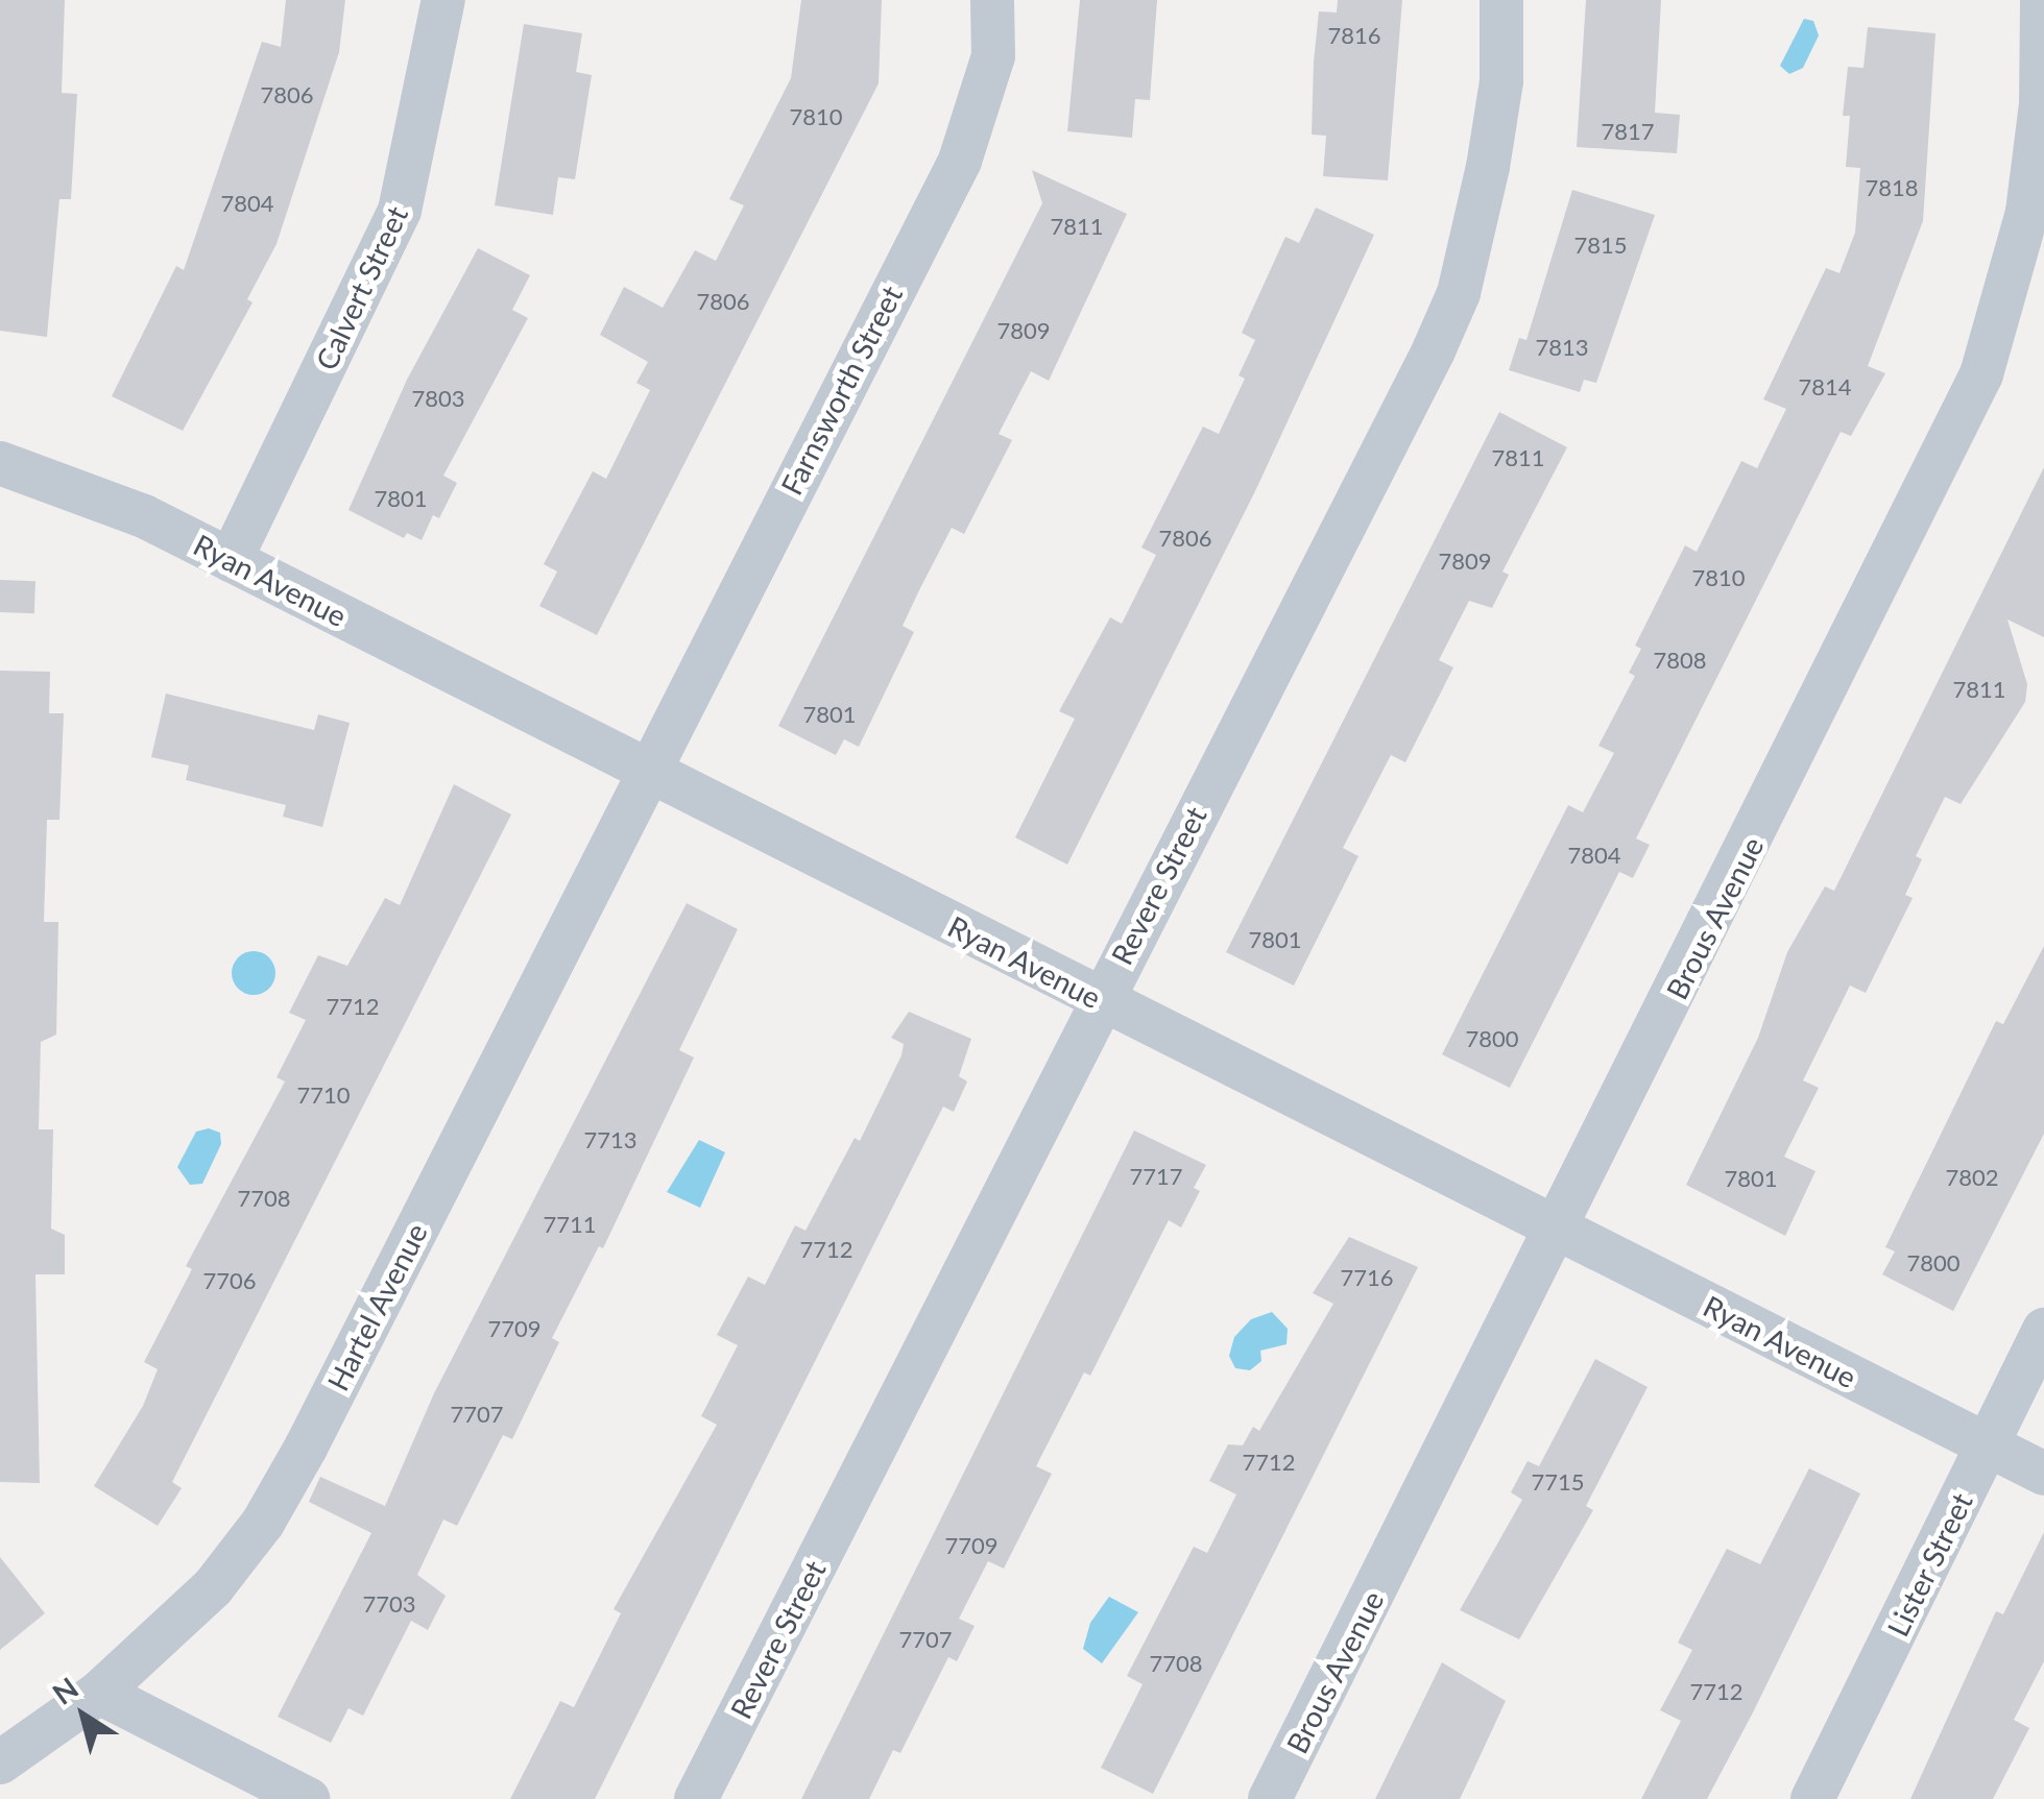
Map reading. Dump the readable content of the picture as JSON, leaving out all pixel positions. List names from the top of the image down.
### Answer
{
  "streets": {
    "street": [
      "Calvert Street",
      "Farnsworth Street",
      "Ryan Avenue",
      "Revere Street",
      "Brous Avenue",
      "Hartel Avenue",
      "Lister Street"
    ]
  },
  "crossings": [
    ["Calvert Street", "Ryan Avenue"],
    ["Farnsworth Street", "Ryan Avenue"],
    ["Farnsworth Street", "Hartel Avenue"],
    ["Ryan Avenue", "Revere Street"],
    ["Ryan Avenue", "Brous Avenue"],
    ["Ryan Avenue", "Hartel Avenue"],
    ["Ryan Avenue", "Lister Street"]
  ],
  "house_numbers": [
    "7816",
    "7806",
    "7810",
    "7817",
    "7818",
    "7804",
    "7811",
    "7815",
    "7806",
    "7809",
    "7813",
    "7814",
    "7803",
    "7811",
    "7801",
    "7806",
    "7809",
    "7810",
    "7808",
    "7811",
    "7801",
    "7804",
    "7801",
    "7712",
    "7800",
    "7710",
    "7713",
    "7717",
    "7802",
    "7801",
    "7708",
    "7711",
    "7712",
    "7800",
    "7716",
    "7706",
    "7709",
    "7707",
    "7712",
    "7715",
    "7709",
    "7703",
    "7707",
    "7708",
    "7712"
  ],
  "north": "top left"
}
